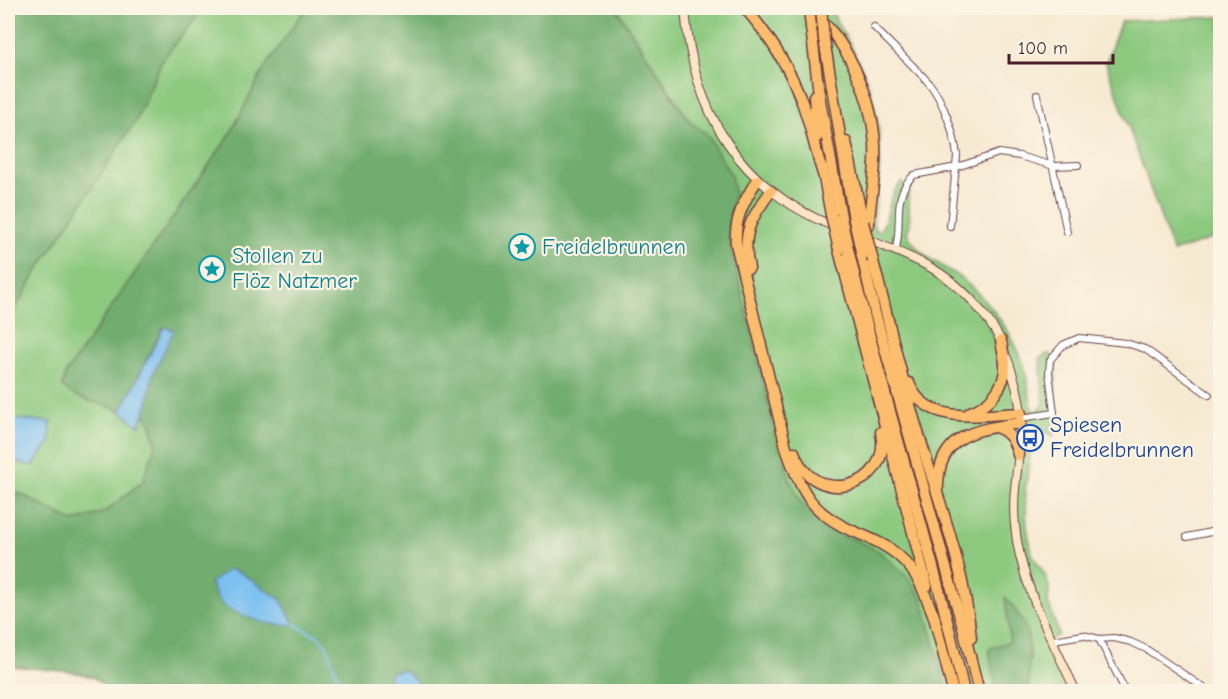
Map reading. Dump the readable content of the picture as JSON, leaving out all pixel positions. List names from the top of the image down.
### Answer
{
  "places": {
    "place": ["Freidelbrunnen", "Stollen zu Flöz Natzmer"],
    "bus stop": ["Spiesen Freidelbrunnen"]
  },
  "scale_bar": "100 m"
}
